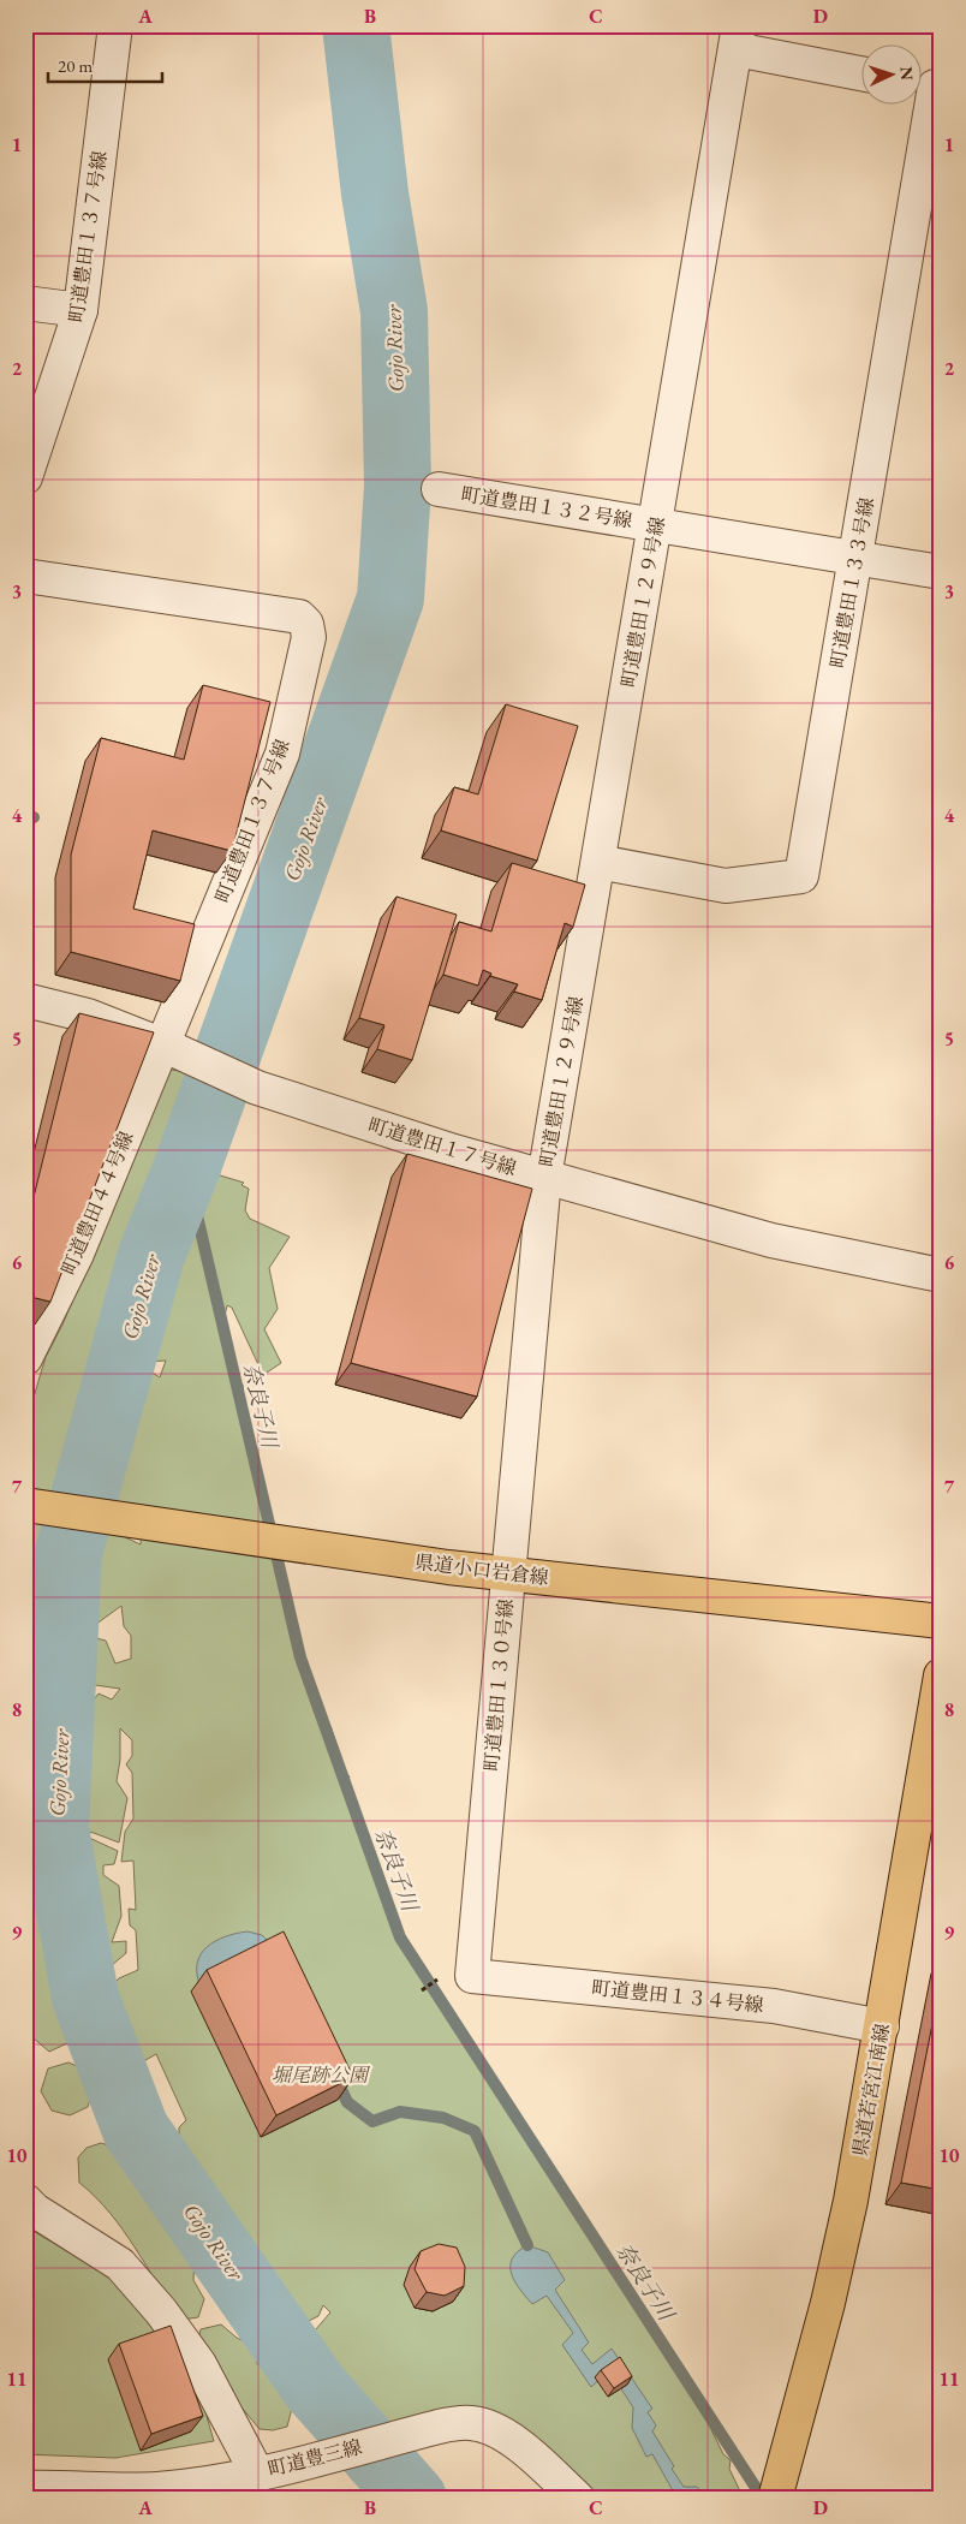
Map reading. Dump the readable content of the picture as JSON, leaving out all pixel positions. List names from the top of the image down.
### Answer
{
  "streets": {
    "main road": ["県道小口岩倉線", "県道若宮江南線"],
    "street": [
      "町道豊田１３７号線",
      "町道豊田１３２号線",
      "町道豊田１３３号線",
      "町道豊田１２９号線",
      "町道豊田１７号線",
      "町道豊田４４号線",
      "町道豊田１３０号線",
      "町道豊田１３４号線",
      "町道豊三線"
    ]
  },
  "crossings": [
    ["町道豊田１３７号線", "町道豊田１７号線"],
    ["町道豊田１３７号線", "町道豊田４４号線"],
    ["町道豊田１３２号線", "町道豊田１３３号線"],
    ["町道豊田１３２号線", "町道豊田１２９号線"],
    ["町道豊田１３３号線", "町道豊田１２９号線"],
    ["町道豊田１２９号線", "町道豊田１７号線"],
    ["町道豊田１２９号線", "町道豊田１３０号線"],
    ["町道豊田１７号線", "町道豊田４４号線"],
    ["町道豊田１７号線", "町道豊田１３０号線"],
    ["県道小口岩倉線", "町道豊田１３０号線"],
    ["町道豊田１３０号線", "町道豊田１３４号線"],
    ["町道豊田１３４号線", "県道若宮江南線"]
  ],
  "water": ["Gojo River", "奈良子川"],
  "parks": ["堀尾跡公園"],
  "scale_bar": "20 m",
  "north": "right",
  "grid": {
    "columns": [
      "A",
      "B",
      "C",
      "D"
    ],
    "rows": [
      "1",
      "2",
      "3",
      "4",
      "5",
      "6",
      "7",
      "8",
      "9",
      "10",
      "11"
    ]
  }
}
